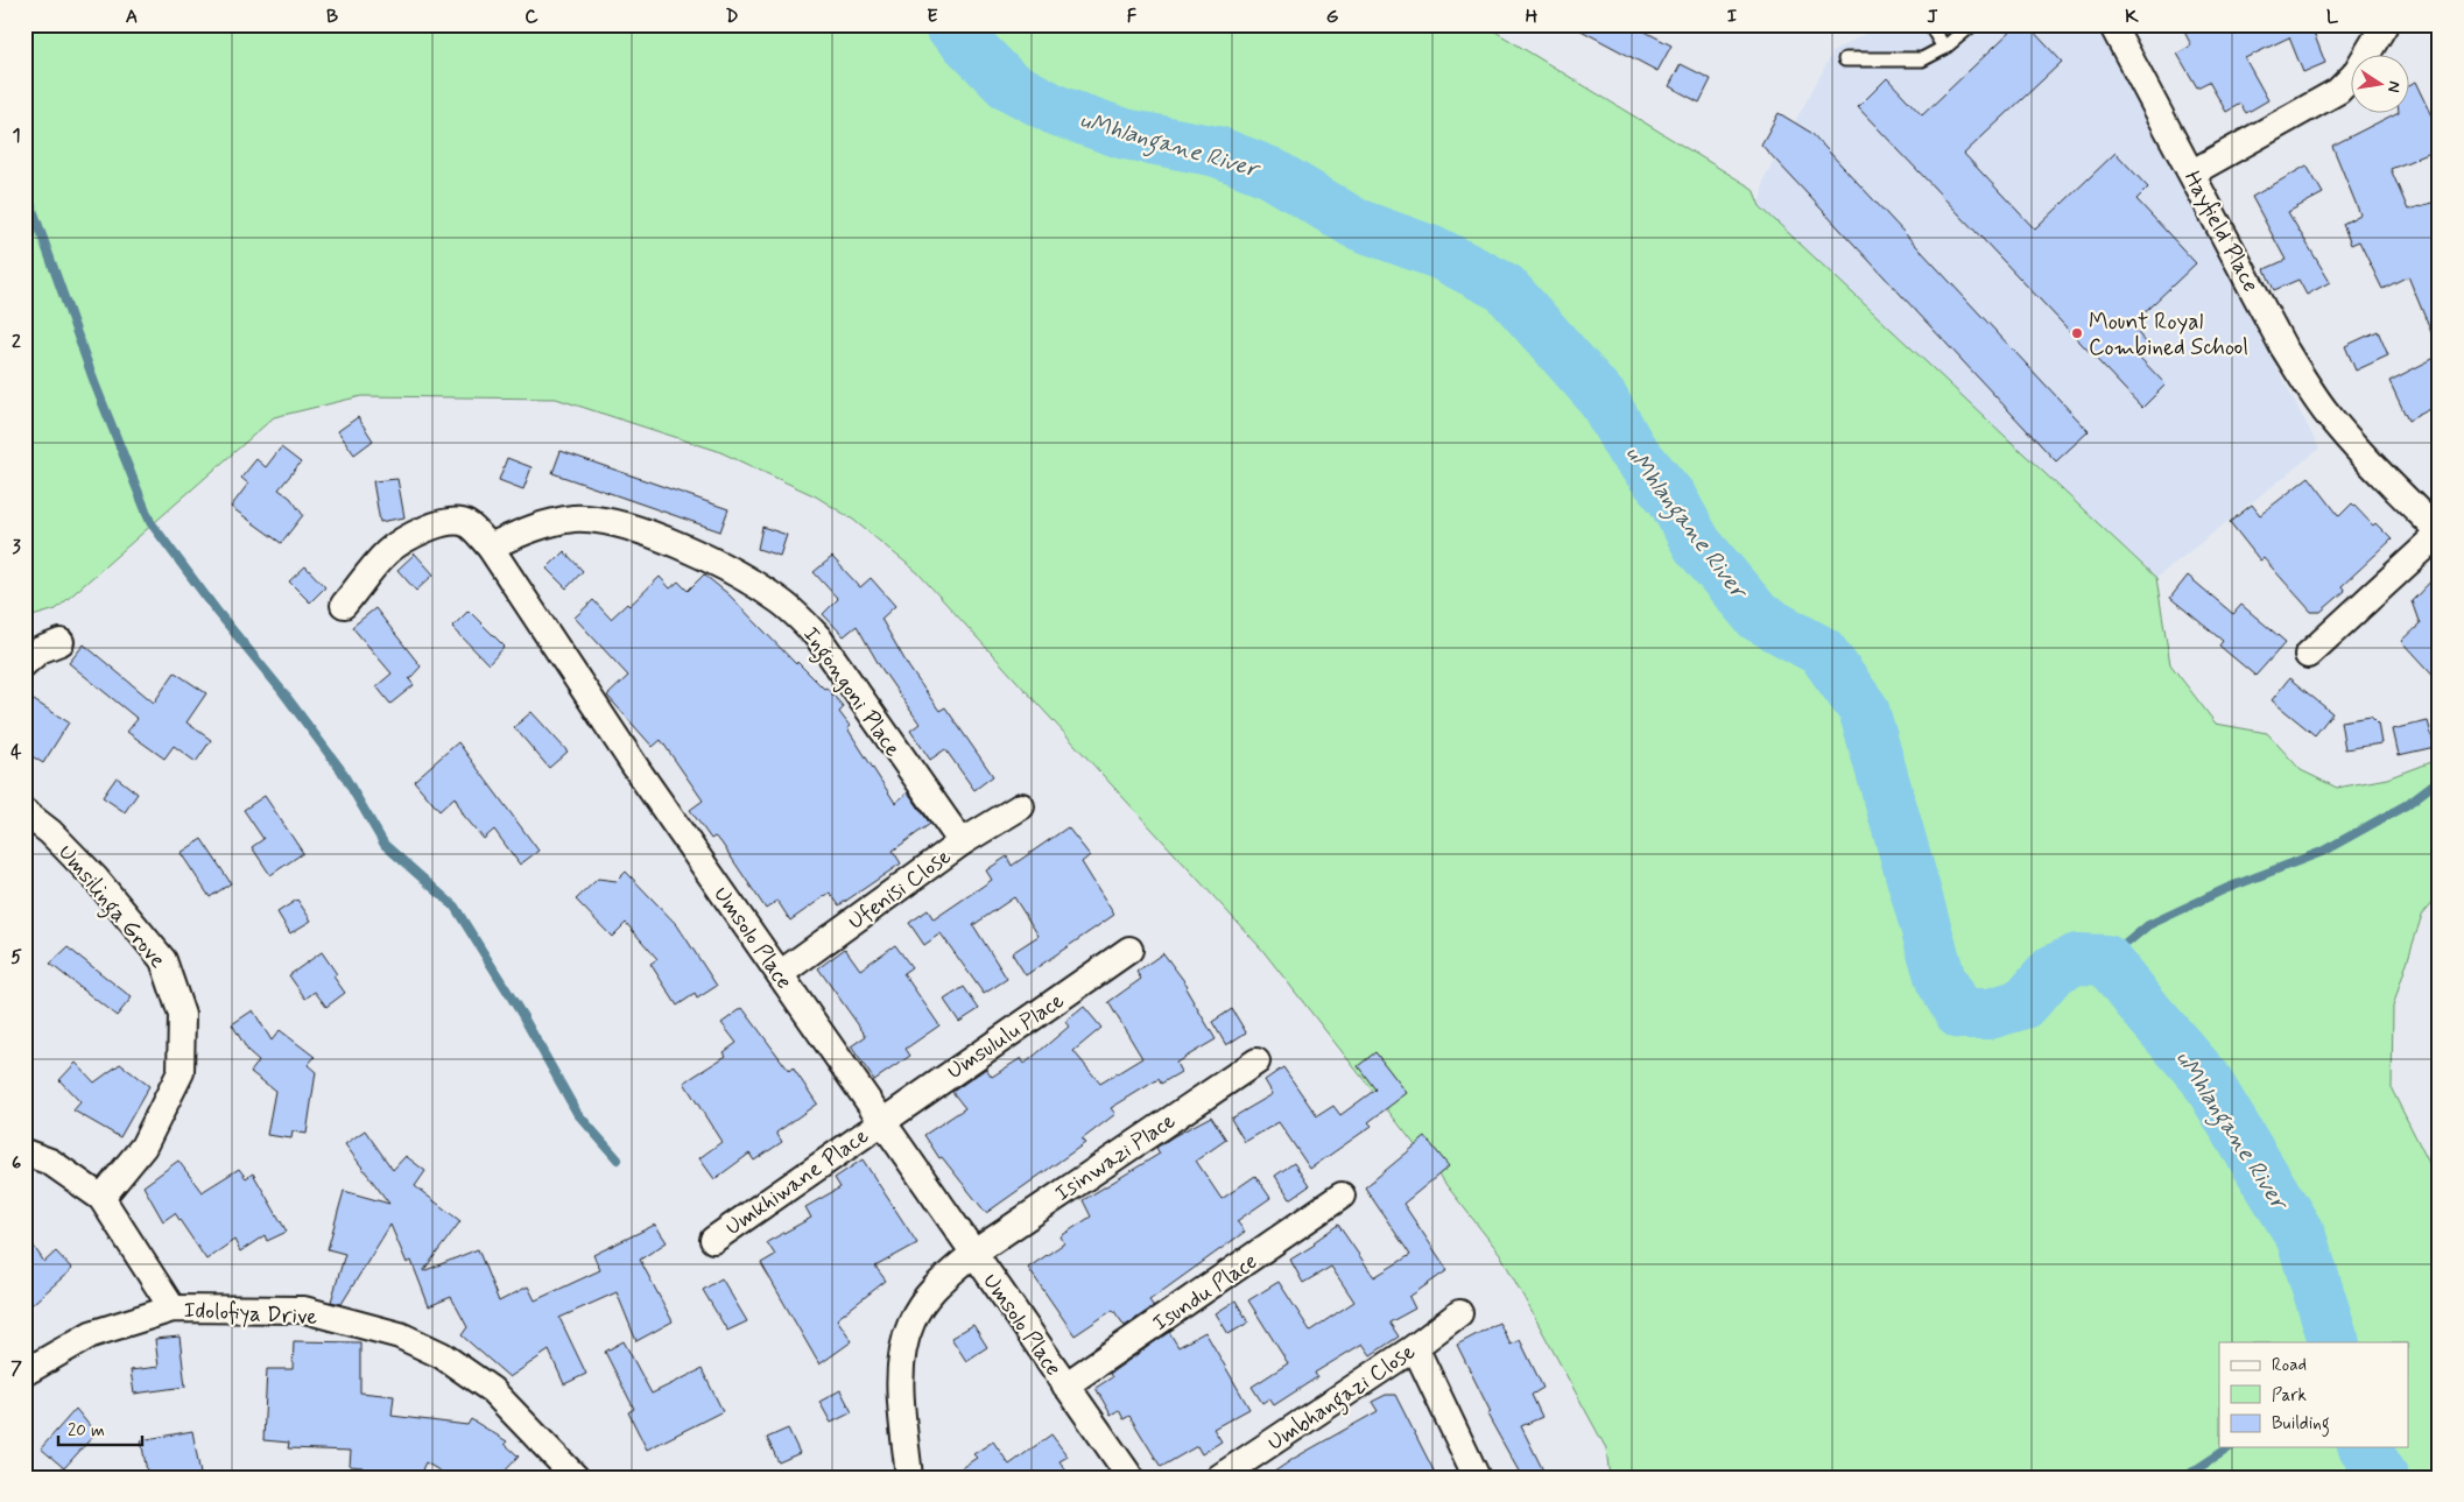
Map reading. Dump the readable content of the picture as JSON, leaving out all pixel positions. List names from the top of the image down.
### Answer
{
  "streets": {
    "street": [
      "Hayfield Place",
      "Ingongoni Place",
      "Ufenisi Close",
      "Umsilinga Grove",
      "Umsolo Place",
      "Umsululu Place",
      "Isinwazi Place",
      "Umkhiwane Place",
      "Isundu Place",
      "Idolofiya Drive",
      "Umbhangazi Close"
    ]
  },
  "crossings": [
    ["Ingongoni Place", "Ufenisi Close"],
    ["Ingongoni Place", "Umsolo Place"],
    ["Ufenisi Close", "Umsolo Place"],
    ["Umsolo Place", "Umsululu Place"],
    ["Umsolo Place", "Isinwazi Place"],
    ["Umsolo Place", "Umkhiwane Place"],
    ["Umsolo Place", "Isundu Place"],
    ["Umsululu Place", "Umkhiwane Place"]
  ],
  "water": ["uMhlangane River"],
  "places": ["Mount Royal Combined School"],
  "legend": ["Road", "Park", "Building"],
  "scale_bar": "20 m",
  "north": "right",
  "grid": {
    "columns": [
      "A",
      "B",
      "C",
      "D",
      "E",
      "F",
      "G",
      "H",
      "I",
      "J",
      "K",
      "L"
    ],
    "rows": [
      "1",
      "2",
      "3",
      "4",
      "5",
      "6",
      "7"
    ]
  }
}
